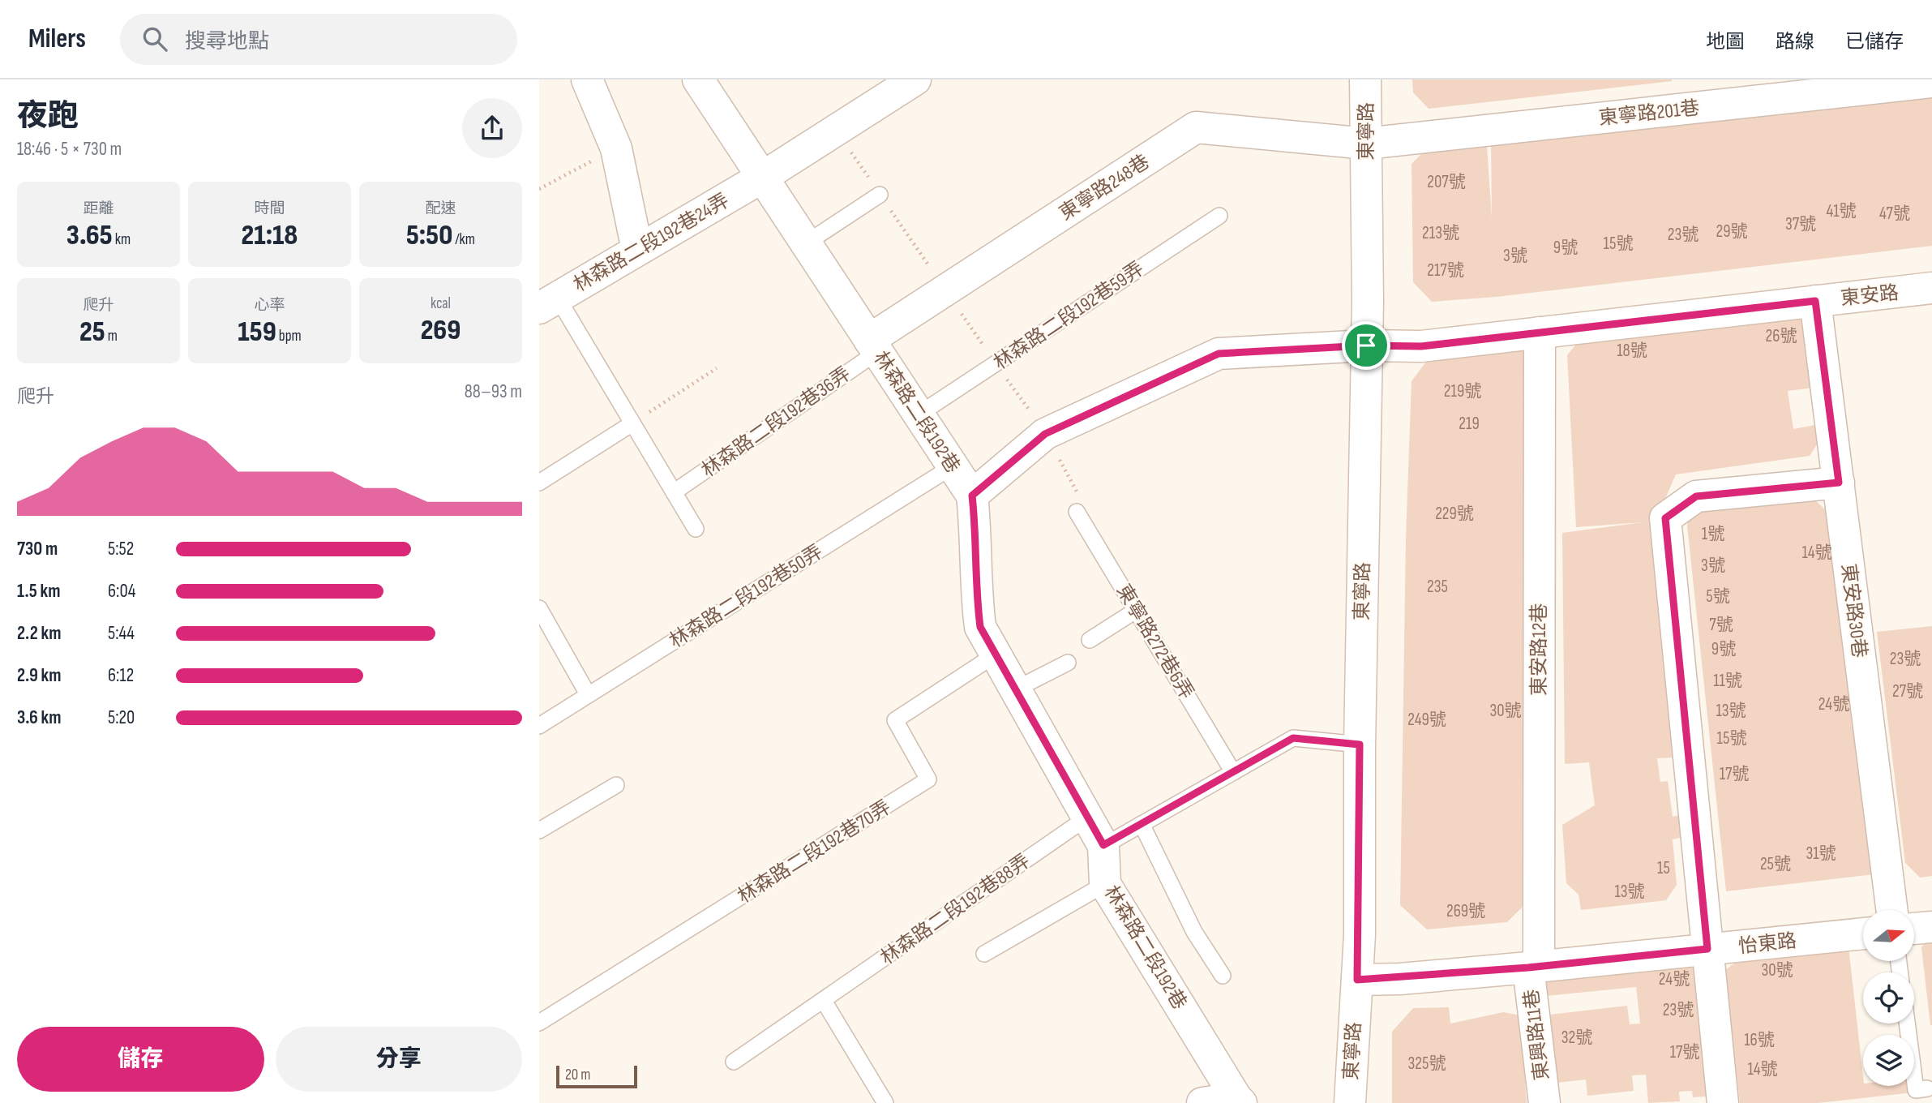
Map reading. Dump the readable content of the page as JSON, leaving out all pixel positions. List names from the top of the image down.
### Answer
{
  "streets": {
    "street": [
      "東寧路201巷",
      "東寧路",
      "東寧路248巷",
      "林森路二段192巷24弄",
      "東安路",
      "林森路二段192巷",
      "東安路30巷",
      "東安路12巷",
      "怡東路",
      "東興路11巷"
    ],
    "lane": [
      "林森路二段192巷59弄",
      "林森路二段192巷36弄",
      "林森路二段192巷50弄",
      "東寧路272巷6弄",
      "林森路二段192巷70弄",
      "林森路二段192巷88弄"
    ]
  },
  "crossings": [
    ["東寧路201巷", "東寧路"],
    ["東寧路201巷", "東寧路248巷"],
    ["東寧路", "東寧路248巷"],
    ["東寧路", "東安路"],
    ["東寧路", "怡東路"],
    ["東寧路248巷", "林森路二段192巷"],
    ["東寧路248巷", "林森路二段192巷36弄"],
    ["林森路二段192巷24弄", "林森路二段192巷"],
    ["東安路", "林森路二段192巷"],
    ["東安路", "東安路30巷"],
    ["東安路", "東安路12巷"],
    ["林森路二段192巷59弄", "林森路二段192巷"],
    ["林森路二段192巷", "林森路二段192巷36弄"],
    ["林森路二段192巷", "林森路二段192巷50弄"],
    ["林森路二段192巷", "林森路二段192巷70弄"],
    ["林森路二段192巷", "林森路二段192巷88弄"],
    ["東安路12巷", "怡東路"],
    ["東安路12巷", "東興路11巷"],
    ["怡東路", "東興路11巷"]
  ],
  "house_numbers": [
    "207號",
    "41號",
    "47號",
    "37號",
    "29號",
    "213號",
    "23號",
    "15號",
    "9號",
    "3號",
    "217號",
    "26號",
    "18號",
    "219號",
    "219",
    "229號",
    "1號",
    "14號",
    "3號",
    "235",
    "5號",
    "7號",
    "9號",
    "23號",
    "11號",
    "27號",
    "24號",
    "30號",
    "13號",
    "249號",
    "15號",
    "17號",
    "31號",
    "25號",
    "15",
    "13號",
    "269號",
    "30號",
    "24號",
    "23號",
    "32號",
    "16號",
    "17號",
    "325號",
    "14號"
  ],
  "scale_bar": "20 m",
  "north": "right",
  "page": {
    "header": "Milers",
    "search": "搜尋地點",
    "nav": ["地圖", "路線", "已儲存"],
    "heading": ["夜跑", "18:46 · 5 × 730 m"],
    "stats": [
      ["距離", "3.65 km"],
      ["時間", "21:18"],
      ["配速", "5:50 /km"],
      ["爬升", "25 m"],
      ["心率", "159 bpm"],
      ["kcal", "269"]
    ],
    "chart": ["爬升", "88–93 m"],
    "list": [
      {
        "name": "730 m",
        "note": "5:52"
      },
      {
        "name": "1.5 km",
        "note": "6:04"
      },
      {
        "name": "2.2 km",
        "note": "5:44"
      },
      {
        "name": "2.9 km",
        "note": "6:12"
      },
      {
        "name": "3.6 km",
        "note": "5:20"
      }
    ],
    "buttons": ["儲存", "分享"],
    "scale": "20 m"
  }
}
